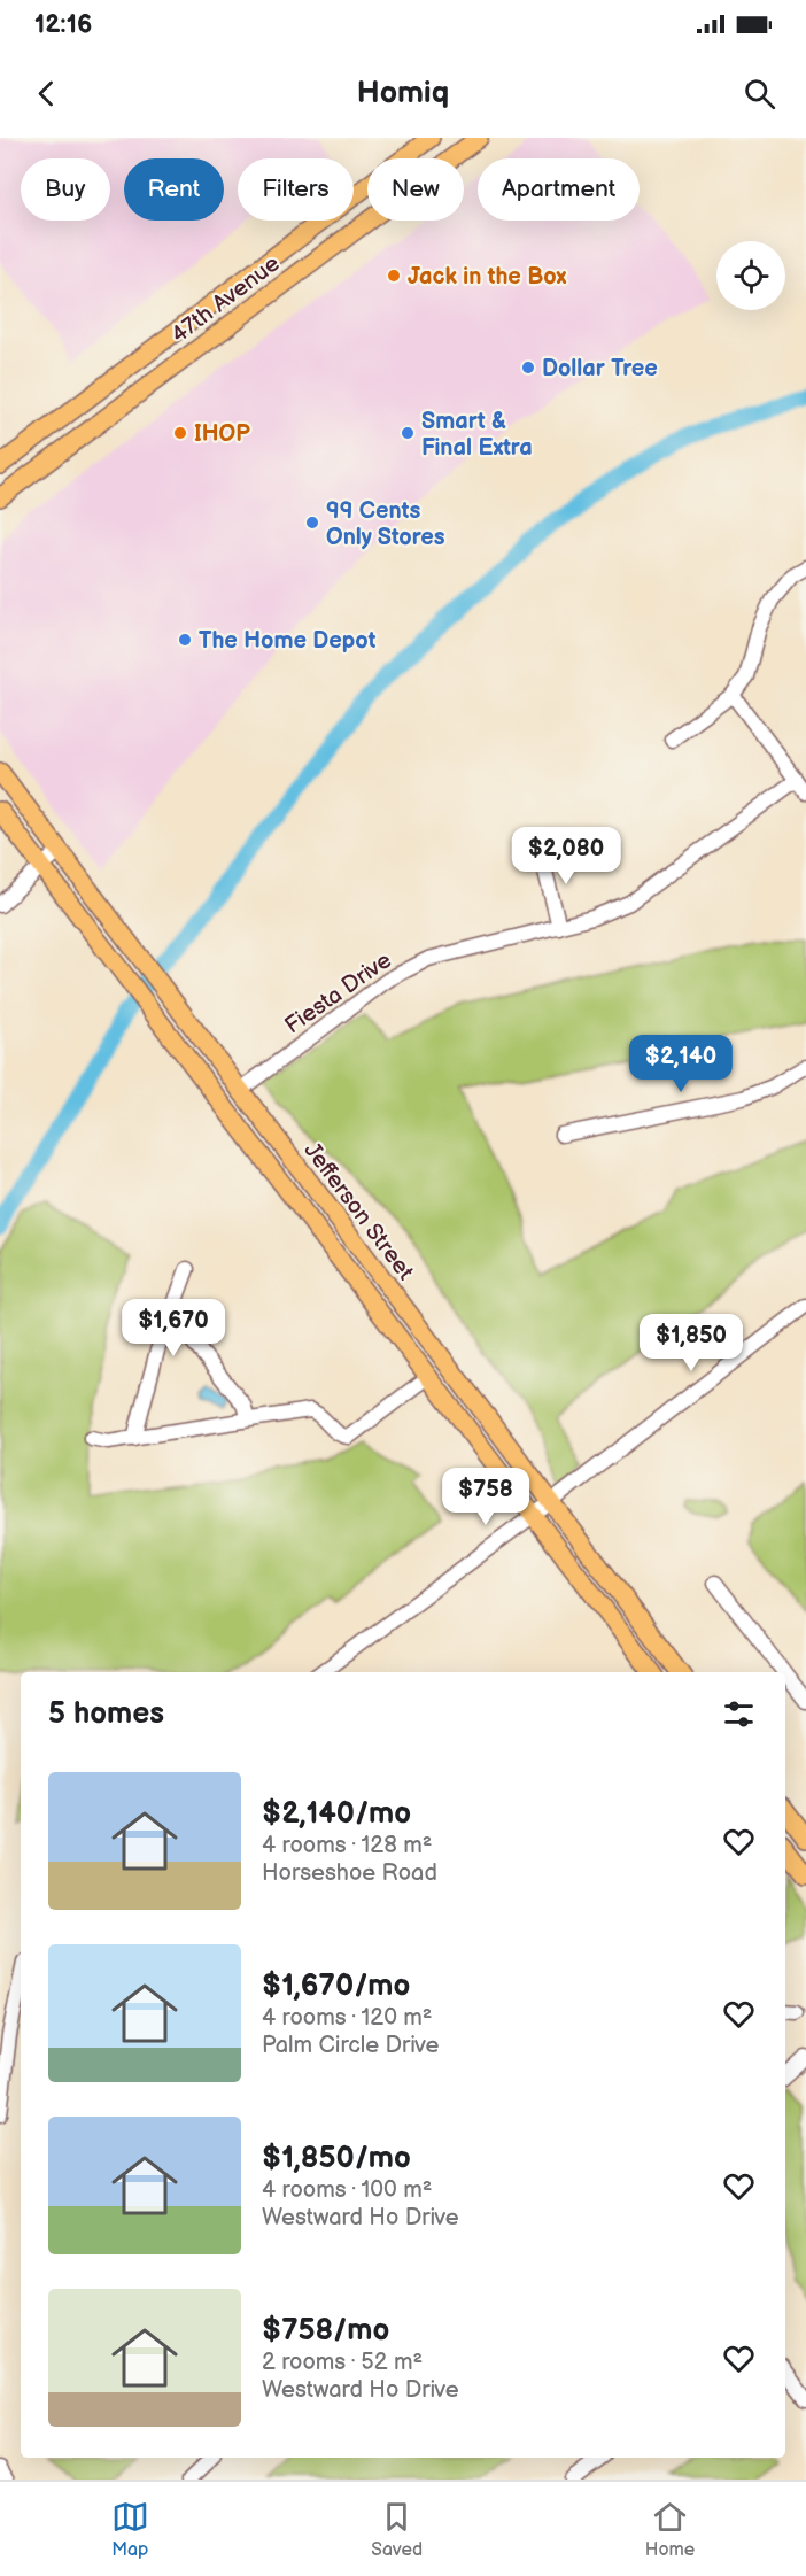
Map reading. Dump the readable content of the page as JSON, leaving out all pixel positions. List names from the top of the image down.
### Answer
{
  "streets": {
    "main road": ["47th Avenue", "Jefferson Street"],
    "street": ["Fiesta Drive"]
  },
  "crossings": [
    ["Fiesta Drive", "Jefferson Street"]
  ],
  "places": [
    "Jack in the Box",
    "Dollar Tree",
    "IHOP",
    "Smart & Final Extra",
    "99 Cents Only Stores",
    "The Home Depot"
  ],
  "page": {
    "status": "12:16",
    "header": "Homiq",
    "chip": [
      "Buy",
      "Rent",
      "Filters",
      "New",
      "Apartment"
    ],
    "price": [
      "$2,080",
      "$2,140",
      "$1,670",
      "$1,850",
      "$758"
    ],
    "heading": "5 homes",
    "list": [
      {
        "name": "$2,140/mo",
        "note": "4 rooms · 128 m² · Horseshoe Road"
      },
      {
        "name": "$1,670/mo",
        "note": "4 rooms · 120 m² · Palm Circle Drive"
      },
      {
        "name": "$1,850/mo",
        "note": "4 rooms · 100 m² · Westward Ho Drive"
      },
      {
        "name": "$758/mo",
        "note": "2 rooms · 52 m² · Westward Ho Drive"
      }
    ],
    "tabs": ["Map", "Saved", "Home"]
  }
}
